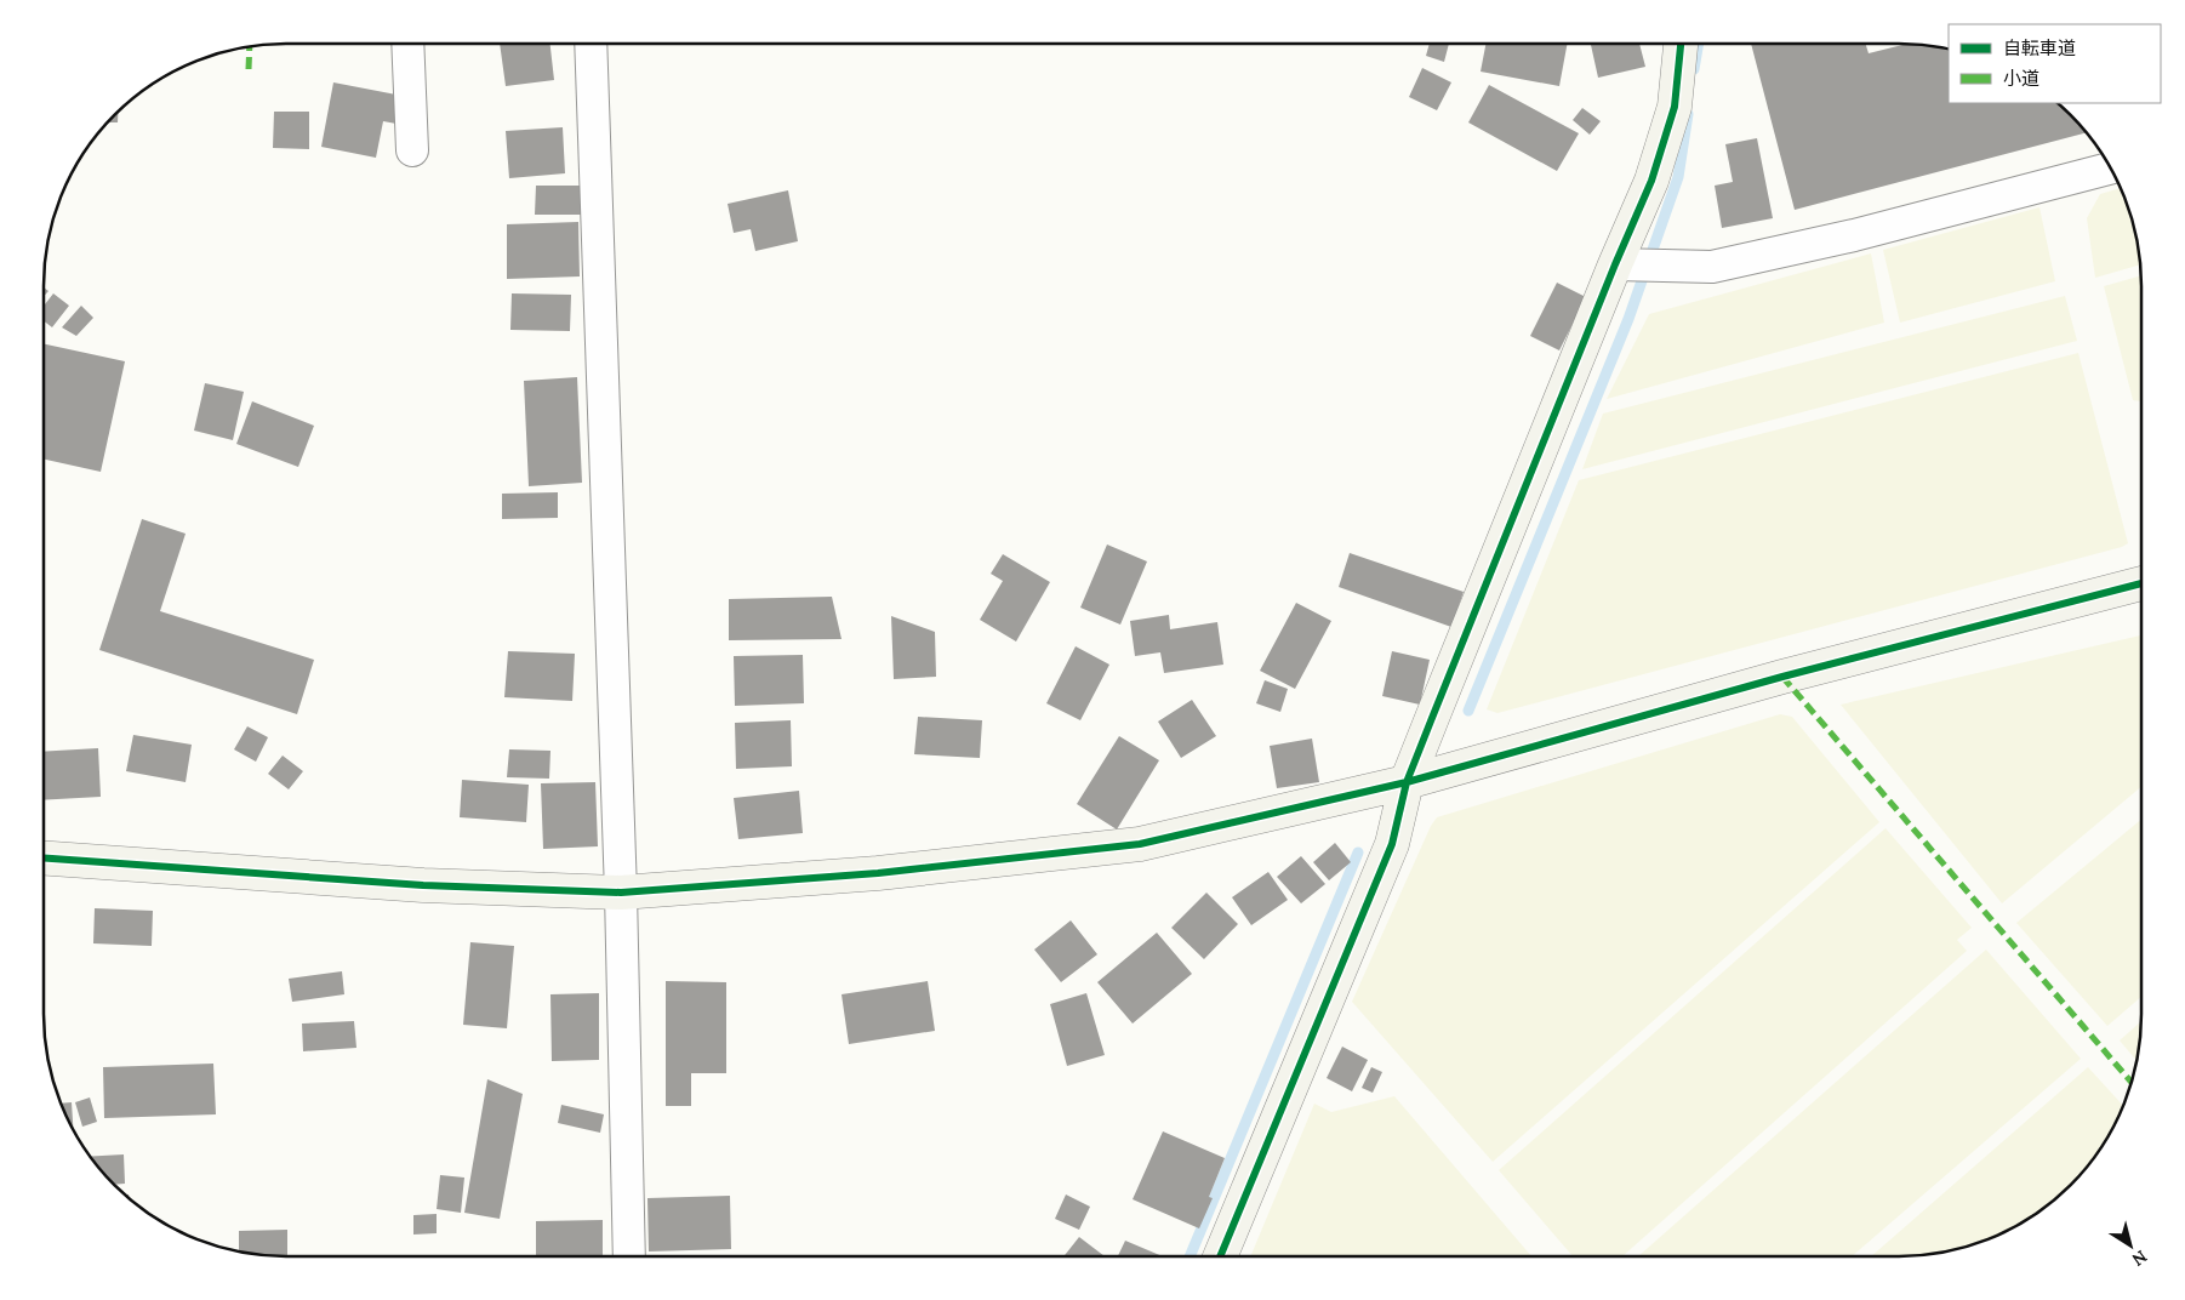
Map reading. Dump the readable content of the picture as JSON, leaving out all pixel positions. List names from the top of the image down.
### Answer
{
  "legend": ["自転車道", "小道"],
  "north": "bottom right"
}
